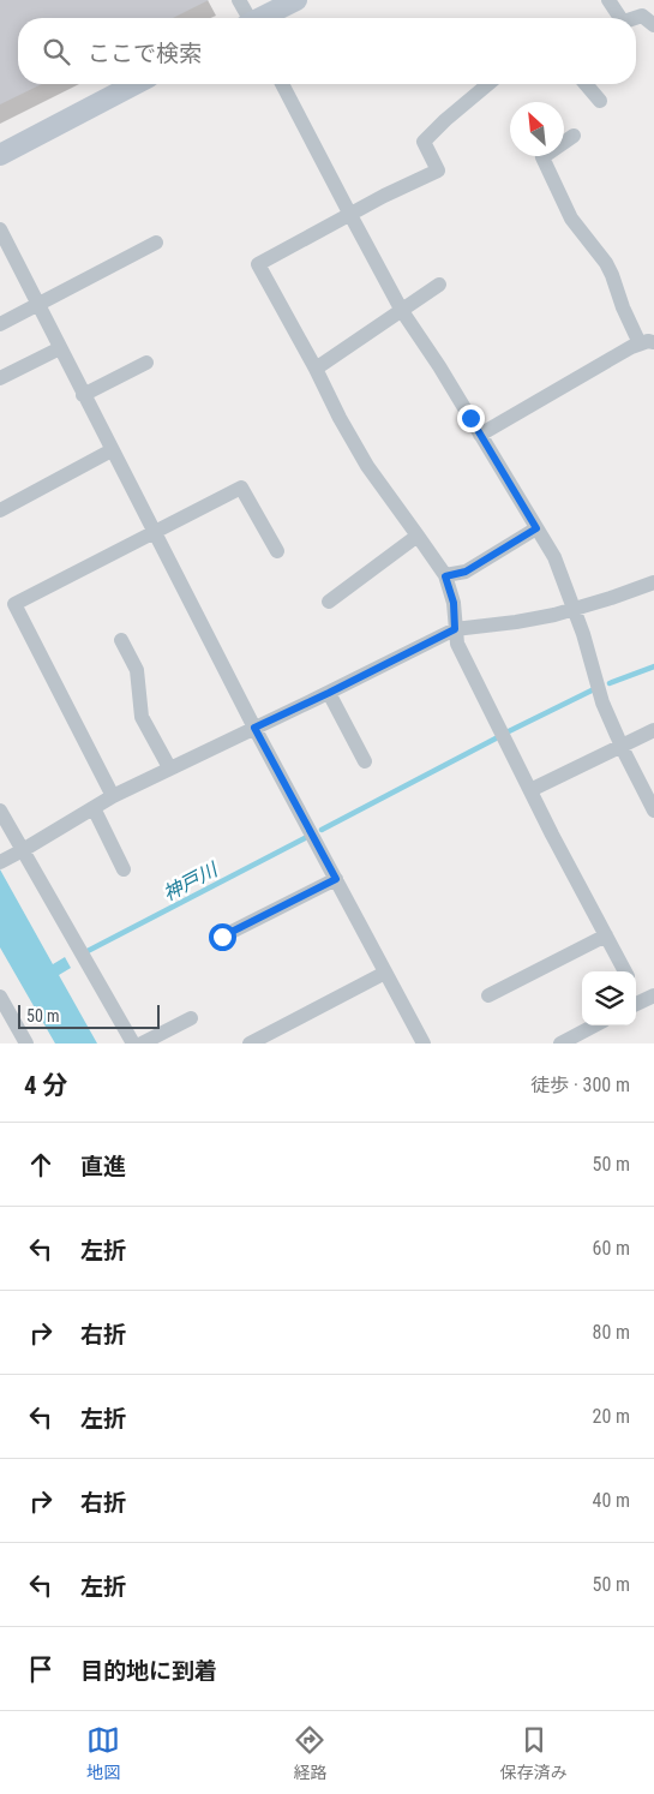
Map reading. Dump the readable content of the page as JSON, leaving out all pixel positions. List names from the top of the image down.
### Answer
{
  "water": ["神戸川"],
  "scale_bar": "50 m",
  "north": "top left",
  "page": {
    "search": "ここで検索",
    "scale": "50 m",
    "heading": ["4 分", "徒歩 · 300 m"],
    "list": [
      ["直進", "50 m"],
      ["左折", "60 m"],
      ["右折", "80 m"],
      ["左折", "20 m"],
      ["右折", "40 m"],
      ["左折", "50 m"],
      "目的地に到着"
    ],
    "nav": ["地図", "経路", "保存済み"]
  }
}
